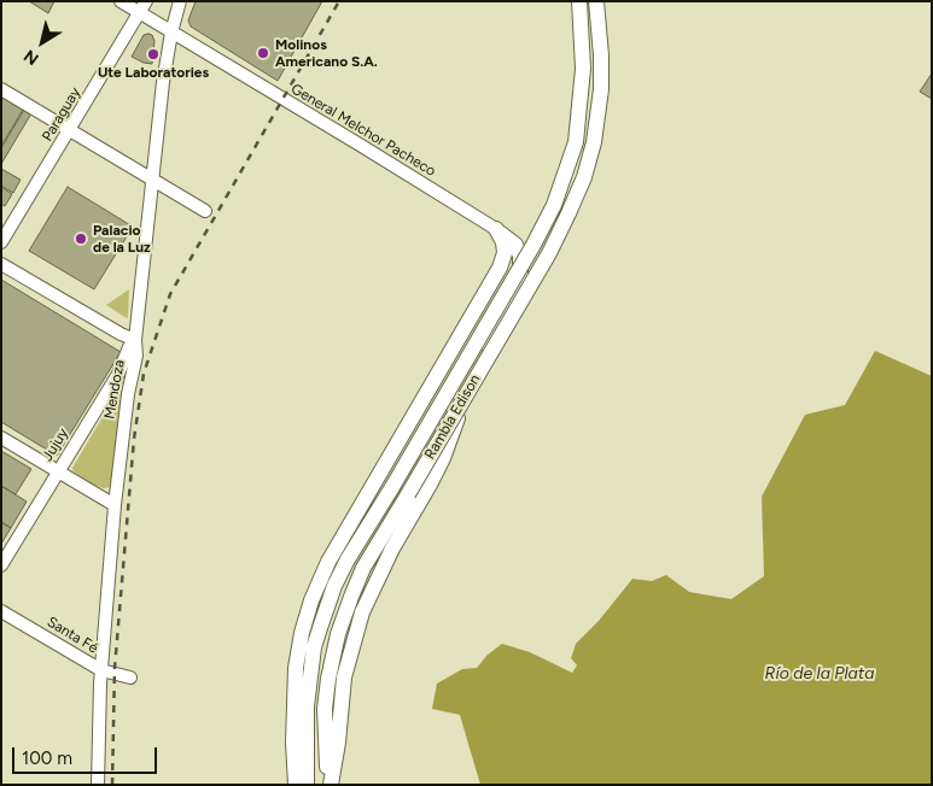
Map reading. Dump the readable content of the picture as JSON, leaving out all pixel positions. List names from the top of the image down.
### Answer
{
  "streets": {
    "main road": ["Rambla Edison"],
    "street": [
      "Paraguay",
      "General Melchor Pacheco",
      "Mendoza",
      "Jujuy",
      "Santa Fé"
    ]
  },
  "crossings": [
    ["Paraguay", "General Melchor Pacheco"],
    ["General Melchor Pacheco", "Mendoza"],
    ["Mendoza", "Jujuy"],
    ["Mendoza", "Santa Fé"]
  ],
  "water": ["Río de la Plata"],
  "places": ["Molinos Americano S.A.", "Ute Laboratories", "Palacio de la Luz"],
  "scale_bar": "100 m",
  "north": "bottom left"
}
